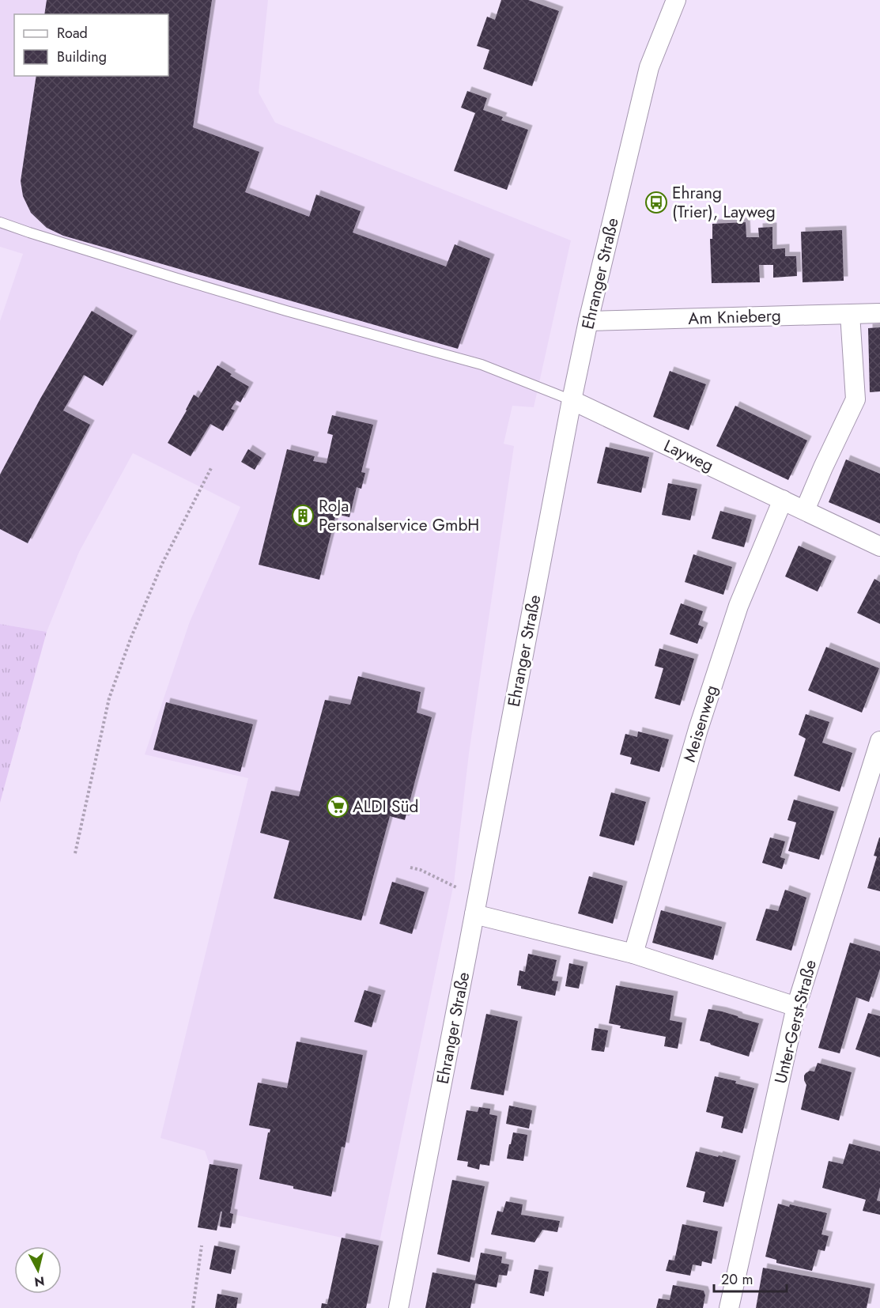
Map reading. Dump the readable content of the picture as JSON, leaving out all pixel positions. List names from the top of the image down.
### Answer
{
  "streets": {
    "street": [
      "Ehranger Straße",
      "Am Knieberg",
      "Layweg",
      "Meisenweg",
      "Unter-Gerst-Straße"
    ]
  },
  "crossings": [
    ["Ehranger Straße", "Am Knieberg"],
    ["Ehranger Straße", "Layweg"],
    ["Layweg", "Meisenweg"]
  ],
  "places": {
    "bus stop": ["Ehrang (Trier), Layweg"],
    "building": ["RoJa Personalservice GmbH"],
    "supermarket": ["ALDI Süd"]
  },
  "legend": ["Road", "Building"],
  "scale_bar": "20 m",
  "north": "bottom"
}
